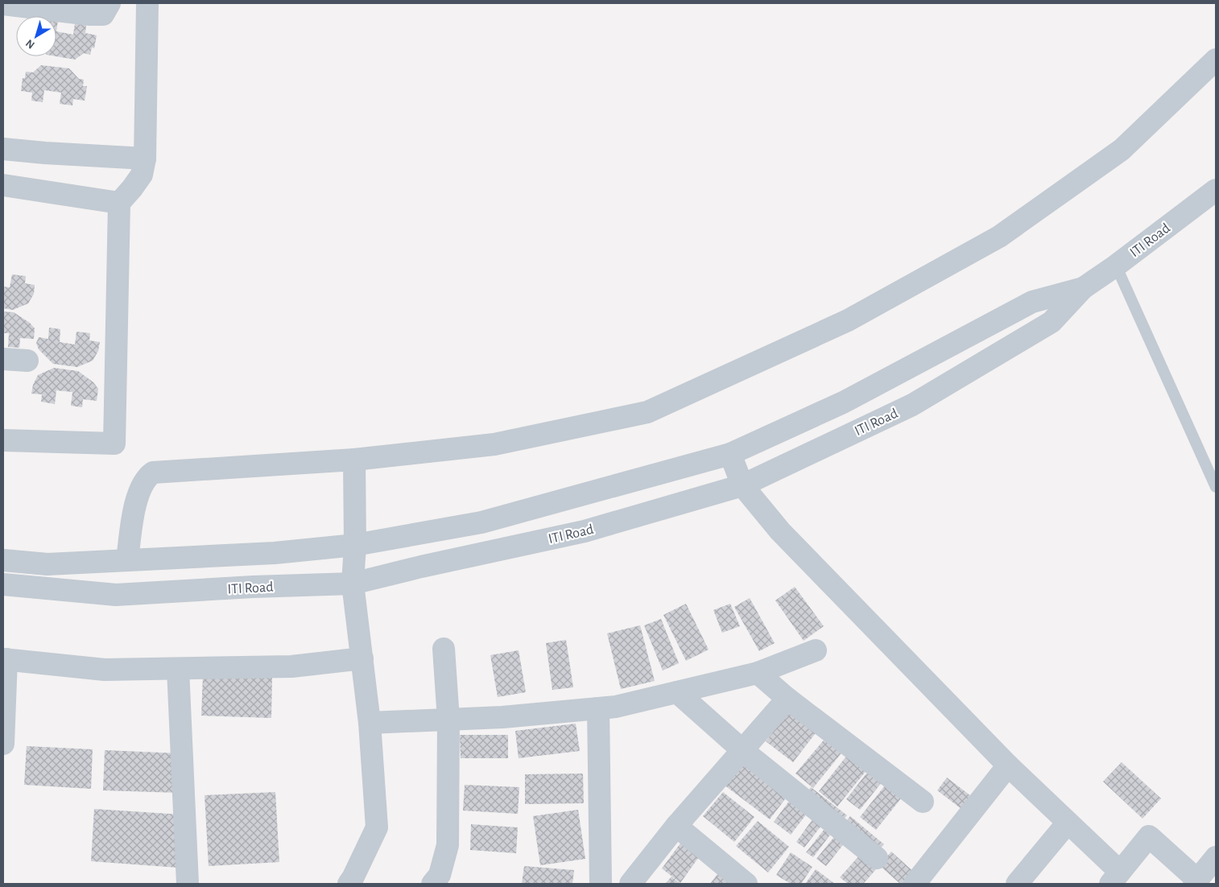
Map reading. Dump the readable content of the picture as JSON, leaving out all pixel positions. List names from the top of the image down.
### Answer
{
  "streets": {
    "street": ["ITI Road"]
  },
  "north": "bottom left"
}
